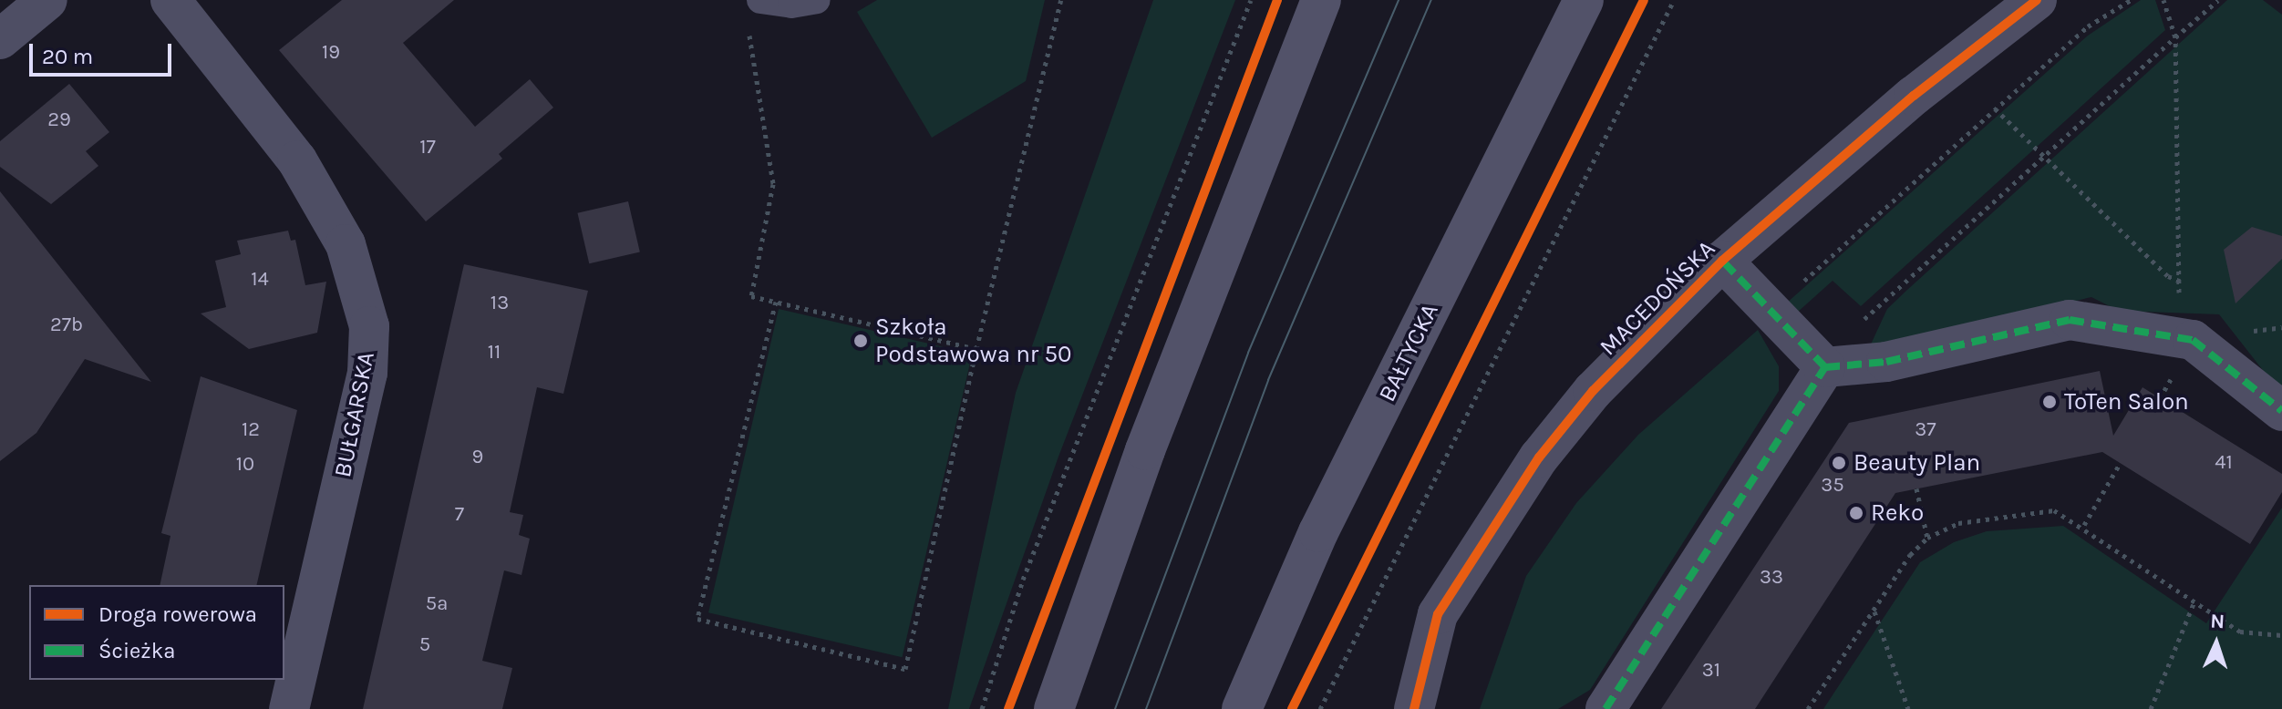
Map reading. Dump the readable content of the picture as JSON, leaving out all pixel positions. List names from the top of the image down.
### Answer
{
  "streets": {
    "main road": ["BAŁTYCKA"],
    "street": ["MACEDOŃSKA", "BUŁGARSKA"]
  },
  "places": [
    "Szkoła Podstawowa nr 50",
    "ToTen Salon",
    "Beauty Plan",
    "Reko"
  ],
  "house_numbers": [
    "19",
    "29",
    "17",
    "14",
    "13",
    "27b",
    "11",
    "12",
    "37",
    "9",
    "41",
    "10",
    "35",
    "7",
    "33",
    "5a",
    "5",
    "31"
  ],
  "legend": ["Droga rowerowa", "Ścieżka"],
  "scale_bar": "20 m",
  "north": "top"
}
